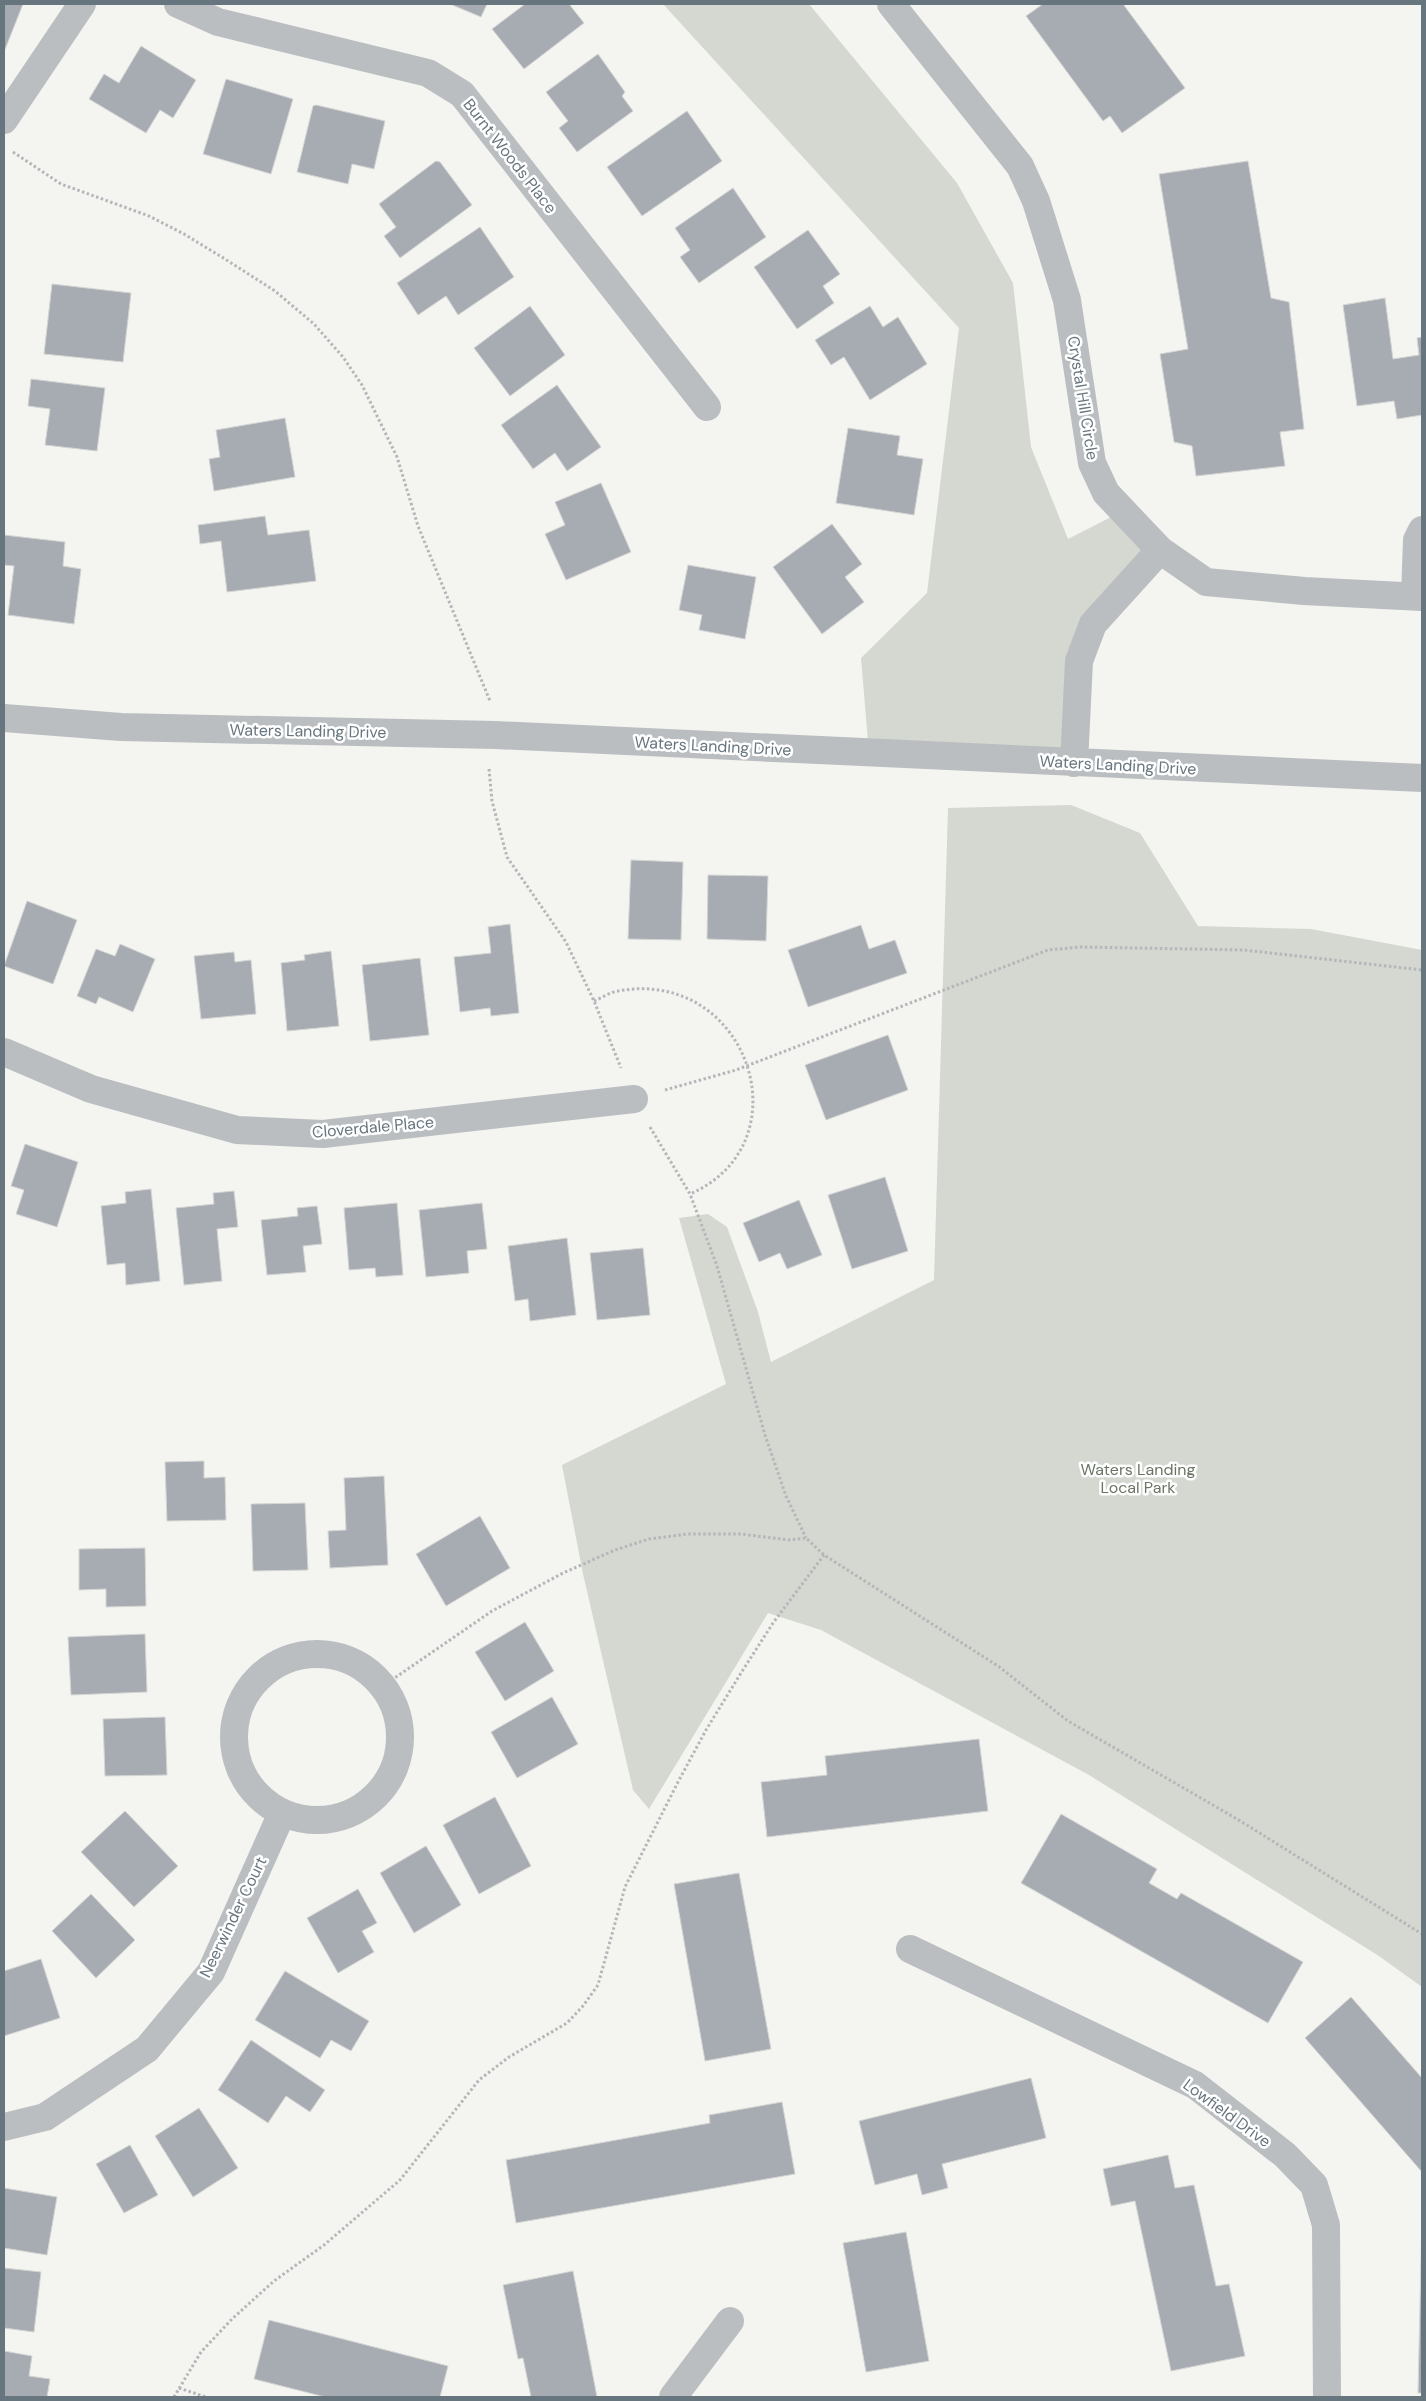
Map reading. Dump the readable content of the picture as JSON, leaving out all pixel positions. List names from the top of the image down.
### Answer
{
  "streets": {
    "street": [
      "Burnt Woods Place",
      "Crystal Hill Circle",
      "Waters Landing Drive",
      "Cloverdale Place",
      "Neerwinder Court",
      "Lowfield Drive"
    ]
  },
  "parks": ["Waters Landing Local Park"]
}
